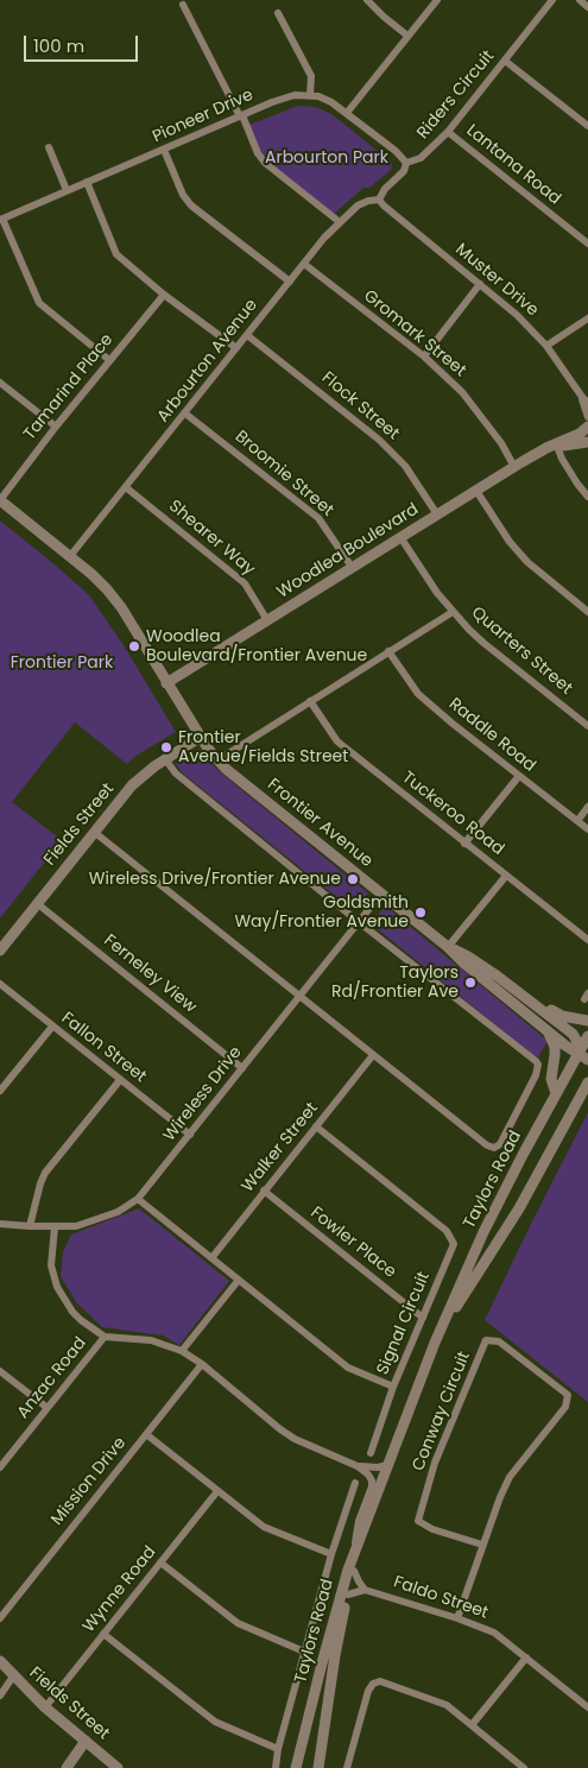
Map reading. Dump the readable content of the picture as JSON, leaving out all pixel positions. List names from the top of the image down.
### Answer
{
  "streets": {
    "street": [
      "Riders Circuit",
      "Pioneer Drive",
      "Lantana Road",
      "Muster Drive",
      "Gromark Street",
      "Arbourton Avenue",
      "Tamarind Place",
      "Flock Street",
      "Broomie Street",
      "Shearer Way",
      "Woodlea Boulevard",
      "Quarters Street",
      "Raddle Road",
      "Tuckeroo Road",
      "Frontier Avenue",
      "Fields Street",
      "Ferneley View",
      "Fallon Street",
      "Wireless Drive",
      "Walker Street",
      "Taylors Road",
      "Fowler Place",
      "Signal Circuit",
      "Anzac Road",
      "Conway Circuit",
      "Mission Drive",
      "Wynne Road",
      "Faldo Street"
    ]
  },
  "crossings": [
    ["Riders Circuit", "Lantana Road"],
    ["Riders Circuit", "Muster Drive"],
    ["Riders Circuit", "Arbourton Avenue"],
    ["Muster Drive", "Arbourton Avenue"],
    ["Gromark Street", "Arbourton Avenue"],
    ["Gromark Street", "Woodlea Boulevard"],
    ["Arbourton Avenue", "Flock Street"],
    ["Arbourton Avenue", "Broomie Street"],
    ["Arbourton Avenue", "Shearer Way"],
    ["Arbourton Avenue", "Frontier Avenue"],
    ["Tamarind Place", "Frontier Avenue"],
    ["Flock Street", "Woodlea Boulevard"],
    ["Broomie Street", "Woodlea Boulevard"],
    ["Shearer Way", "Woodlea Boulevard"],
    ["Woodlea Boulevard", "Quarters Street"],
    ["Woodlea Boulevard", "Frontier Avenue"],
    ["Frontier Avenue", "Fields Street"],
    ["Frontier Avenue", "Wireless Drive"],
    ["Frontier Avenue", "Taylors Road"],
    ["Fields Street", "Ferneley View"],
    ["Fields Street", "Wynne Road"],
    ["Ferneley View", "Wireless Drive"],
    ["Fallon Street", "Wireless Drive"],
    ["Wireless Drive", "Signal Circuit"],
    ["Walker Street", "Fowler Place"],
    ["Walker Street", "Signal Circuit"],
    ["Fowler Place", "Signal Circuit"],
    ["Conway Circuit", "Faldo Street"]
  ],
  "parks": ["Arbourton Park", "Frontier Park"],
  "places": [
    "Woodlea Boulevard/Frontier Avenue",
    "Frontier Avenue/Fields Street",
    "Wireless Drive/Frontier Avenue",
    "Goldsmith Way/Frontier Avenue",
    "Taylors Rd/Frontier Ave"
  ],
  "scale_bar": "100 m"
}
